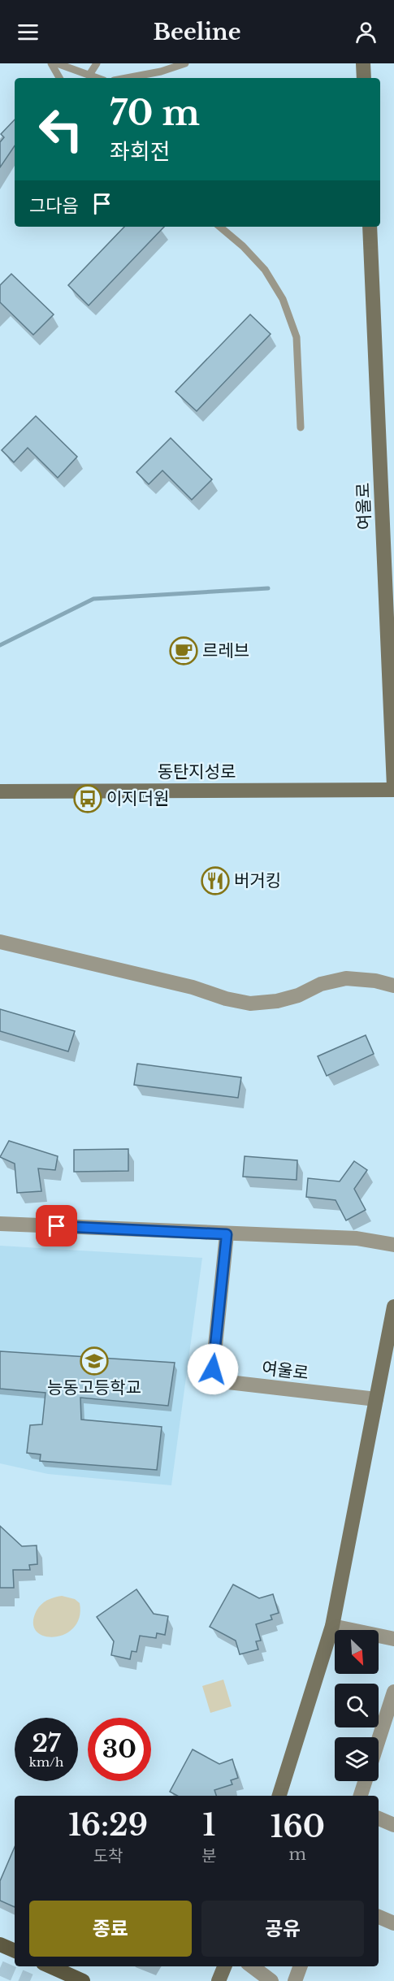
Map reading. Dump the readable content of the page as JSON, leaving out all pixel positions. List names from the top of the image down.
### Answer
{
  "streets": {
    "street": ["여울로", "동탄지성로"]
  },
  "crossings": [
    ["여울로", "동탄지성로"]
  ],
  "places": {
    "cafe": ["르레브"],
    "bus stop": ["이지더원"],
    "restaurant": ["버거킹"],
    "school or university": ["능동고등학교"]
  },
  "north": "bottom right",
  "page": {
    "header": "Beeline",
    "turn": ["70 m", "좌회전"],
    "then": "그다음",
    "speed": "27 km/h",
    "limit": "30",
    "eta": [
      "16:29",
      "도착",
      "1",
      "분",
      "160",
      "m"
    ],
    "buttons": ["종료", "공유"]
  }
}
